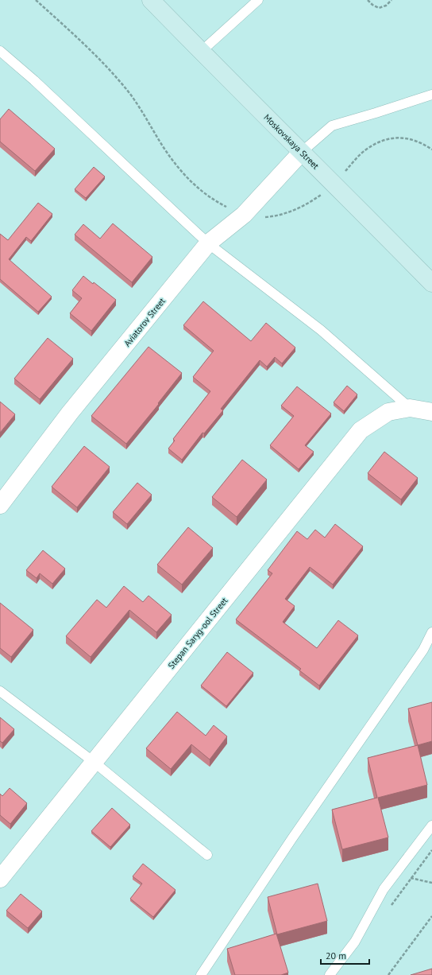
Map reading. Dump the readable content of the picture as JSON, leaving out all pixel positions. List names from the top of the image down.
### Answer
{
  "streets": {
    "main road": ["Moskovskaya Street"],
    "street": ["Aviatorov Street", "Stepan Saryg-ool Street"]
  },
  "crossings": [
    ["Moskovskaya Street", "Aviatorov Street"]
  ],
  "scale_bar": "20 m"
}
